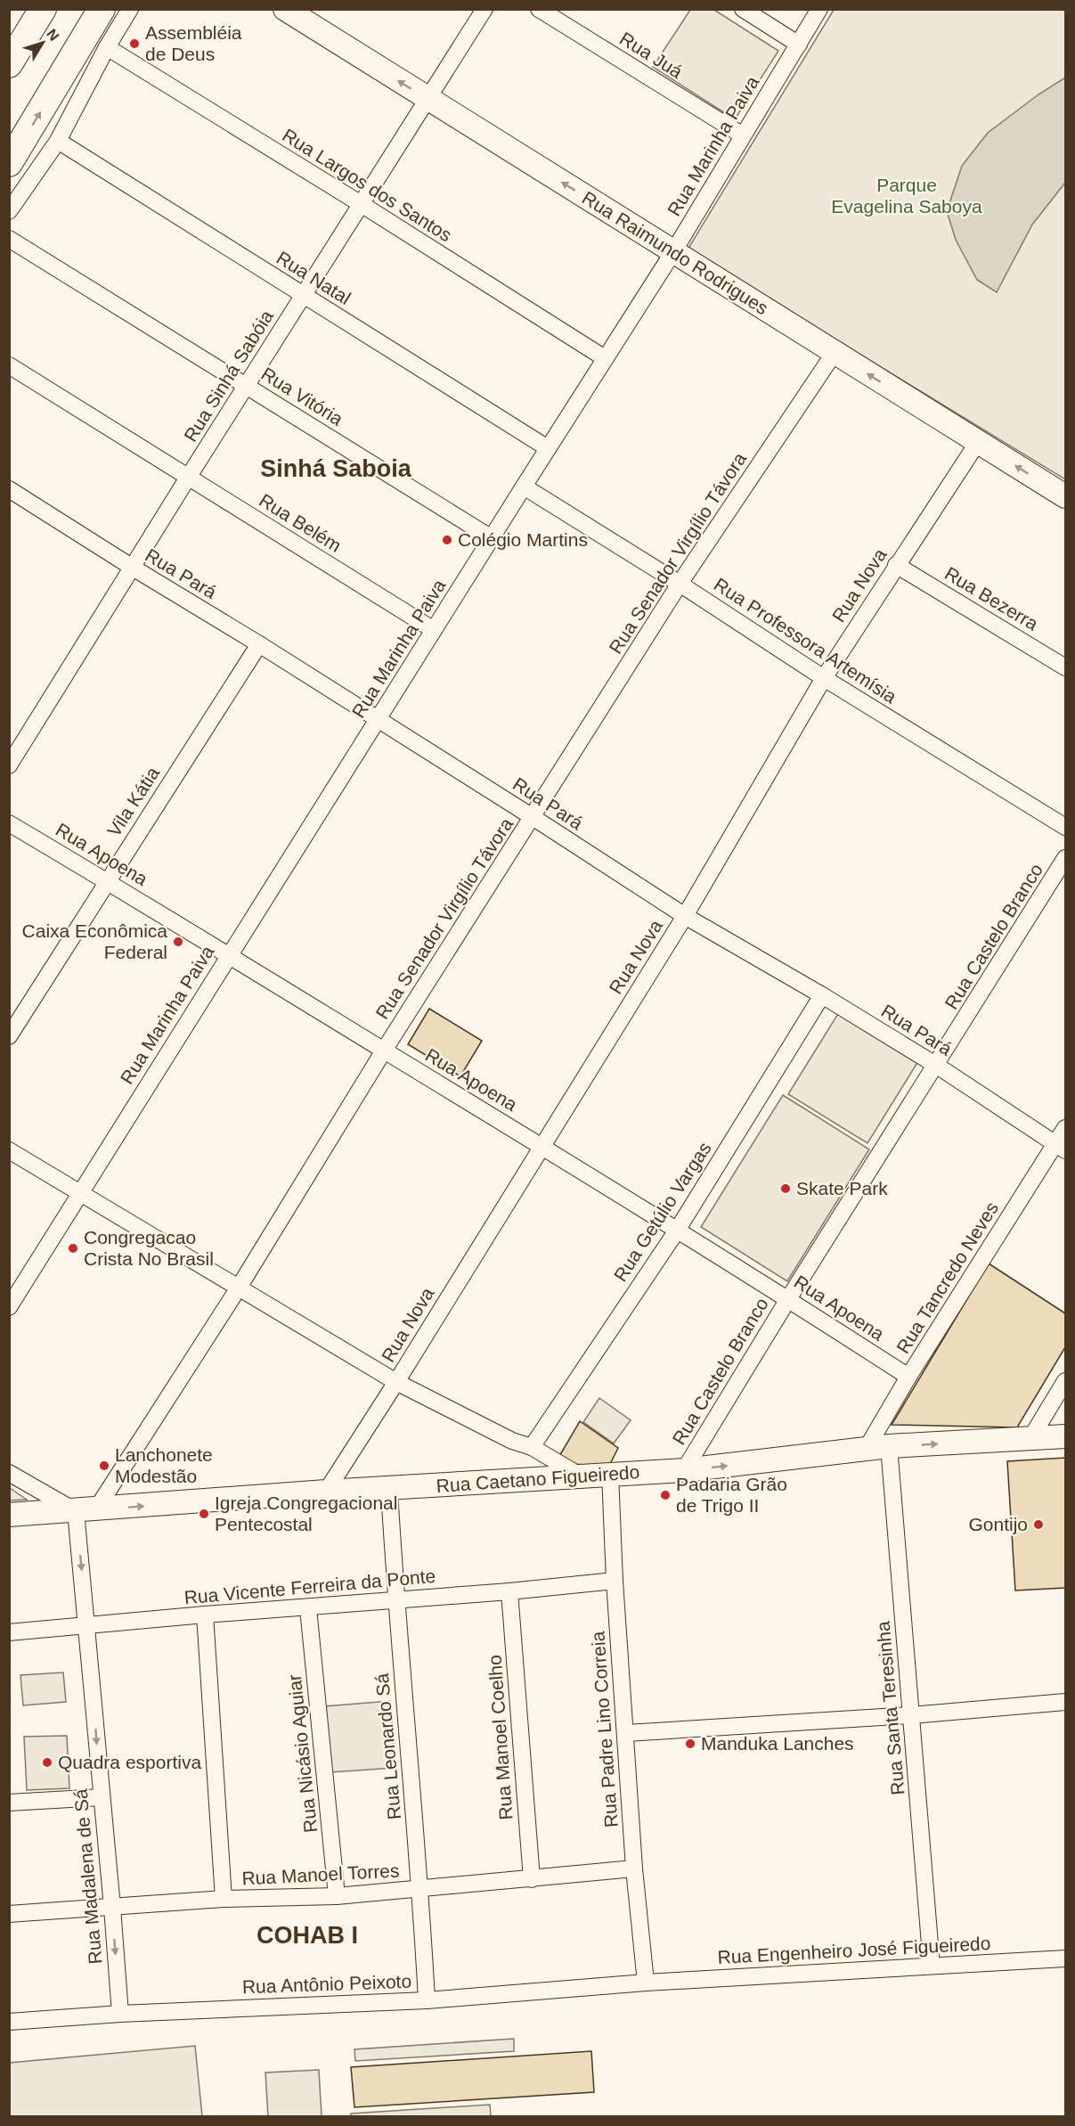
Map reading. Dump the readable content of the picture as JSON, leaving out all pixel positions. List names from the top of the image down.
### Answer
{
  "streets": {
    "main road": ["Rua Raimundo Rodrigues", "Rua Caetano Figueiredo"],
    "street": [
      "Rua Juá",
      "Rua Marinha Paiva",
      "Rua Largos dos Santos",
      "Rua Natal",
      "Rua Sinhá Sabóia",
      "Rua Vitória",
      "Rua Belém",
      "Rua Senador Virgílio Távora",
      "Rua Pará",
      "Rua Nova",
      "Rua Bezerra",
      "Rua Professora Artemísia",
      "Vila Kátia",
      "Rua Apoena",
      "Rua Castelo Branco",
      "Rua Getúlio Vargas",
      "Rua Tancredo Neves",
      "Rua Vicente Ferreira da Ponte",
      "Rua Santa Teresinha",
      "Rua Padre Lino Correia",
      "Rua Manoel Coelho",
      "Rua Leonardo Sá",
      "Rua Nicásio Aguiar",
      "Rua Manoel Torres",
      "Rua Madalena de Sá",
      "Rua Engenheiro José Figueiredo",
      "Rua Antônio Peixoto"
    ]
  },
  "crossings": [
    ["Rua Juá", "Rua Marinha Paiva"],
    ["Rua Marinha Paiva", "Rua Largos dos Santos"],
    ["Rua Marinha Paiva", "Rua Raimundo Rodrigues"],
    ["Rua Marinha Paiva", "Rua Natal"],
    ["Rua Marinha Paiva", "Rua Vitória"],
    ["Rua Marinha Paiva", "Rua Belém"],
    ["Rua Marinha Paiva", "Rua Pará"],
    ["Rua Marinha Paiva", "Rua Professora Artemísia"],
    ["Rua Marinha Paiva", "Rua Apoena"],
    ["Rua Largos dos Santos", "Rua Sinhá Sabóia"],
    ["Rua Raimundo Rodrigues", "Rua Sinhá Sabóia"],
    ["Rua Raimundo Rodrigues", "Rua Senador Virgílio Távora"],
    ["Rua Raimundo Rodrigues", "Rua Nova"],
    ["Rua Natal", "Rua Sinhá Sabóia"],
    ["Rua Sinhá Sabóia", "Rua Vitória"],
    ["Rua Sinhá Sabóia", "Rua Belém"],
    ["Rua Sinhá Sabóia", "Rua Pará"],
    ["Rua Senador Virgílio Távora", "Rua Pará"],
    ["Rua Senador Virgílio Távora", "Rua Professora Artemísia"],
    ["Rua Senador Virgílio Távora", "Rua Apoena"],
    ["Rua Senador Virgílio Távora", "Rua Caetano Figueiredo"],
    ["Rua Senador Virgílio Távora", "Rua Madalena de Sá"],
    ["Rua Pará", "Rua Nova"],
    ["Rua Pará", "Vila Kátia"],
    ["Rua Pará", "Rua Castelo Branco"],
    ["Rua Pará", "Rua Getúlio Vargas"],
    ["Rua Pará", "Rua Tancredo Neves"],
    ["Rua Nova", "Rua Bezerra"],
    ["Rua Nova", "Rua Professora Artemísia"],
    ["Rua Nova", "Rua Apoena"],
    ["Rua Nova", "Rua Caetano Figueiredo"],
    ["Vila Kátia", "Rua Apoena"],
    ["Rua Apoena", "Rua Castelo Branco"],
    ["Rua Apoena", "Rua Getúlio Vargas"],
    ["Rua Apoena", "Rua Tancredo Neves"],
    ["Rua Castelo Branco", "Rua Caetano Figueiredo"],
    ["Rua Tancredo Neves", "Rua Caetano Figueiredo"],
    ["Rua Caetano Figueiredo", "Rua Santa Teresinha"],
    ["Rua Caetano Figueiredo", "Rua Padre Lino Correia"],
    ["Rua Caetano Figueiredo", "Rua Leonardo Sá"],
    ["Rua Caetano Figueiredo", "Rua Madalena de Sá"],
    ["Rua Vicente Ferreira da Ponte", "Rua Padre Lino Correia"],
    ["Rua Vicente Ferreira da Ponte", "Rua Manoel Coelho"],
    ["Rua Vicente Ferreira da Ponte", "Rua Leonardo Sá"],
    ["Rua Vicente Ferreira da Ponte", "Rua Nicásio Aguiar"],
    ["Rua Vicente Ferreira da Ponte", "Rua Madalena de Sá"],
    ["Rua Santa Teresinha", "Rua Engenheiro José Figueiredo"],
    ["Rua Padre Lino Correia", "Rua Manoel Torres"],
    ["Rua Padre Lino Correia", "Rua Engenheiro José Figueiredo"],
    ["Rua Padre Lino Correia", "Rua Antônio Peixoto"],
    ["Rua Manoel Coelho", "Rua Manoel Torres"],
    ["Rua Leonardo Sá", "Rua Manoel Torres"],
    ["Rua Leonardo Sá", "Rua Antônio Peixoto"],
    ["Rua Nicásio Aguiar", "Rua Manoel Torres"],
    ["Rua Manoel Torres", "Rua Madalena de Sá"],
    ["Rua Madalena de Sá", "Rua Antônio Peixoto"],
    ["Rua Engenheiro José Figueiredo", "Rua Antônio Peixoto"]
  ],
  "one_way": ["Rua Raimundo Rodrigues", "Rua Caetano Figueiredo"],
  "districts": ["Sinhá Saboia", "COHAB I"],
  "parks": ["Parque Evagelina Saboya"],
  "places": [
    "Assembléia de Deus",
    "Colégio Martins",
    "Caixa Econômica Federal",
    "Skate Park",
    "Congregacao Crista No Brasil",
    "Lanchonete Modestão",
    "Padaria Grão de Trigo II",
    "Igreja Congregacional Pentecostal",
    "Gontijo",
    "Manduka Lanches",
    "Quadra esportiva"
  ],
  "north": "top right"
}
